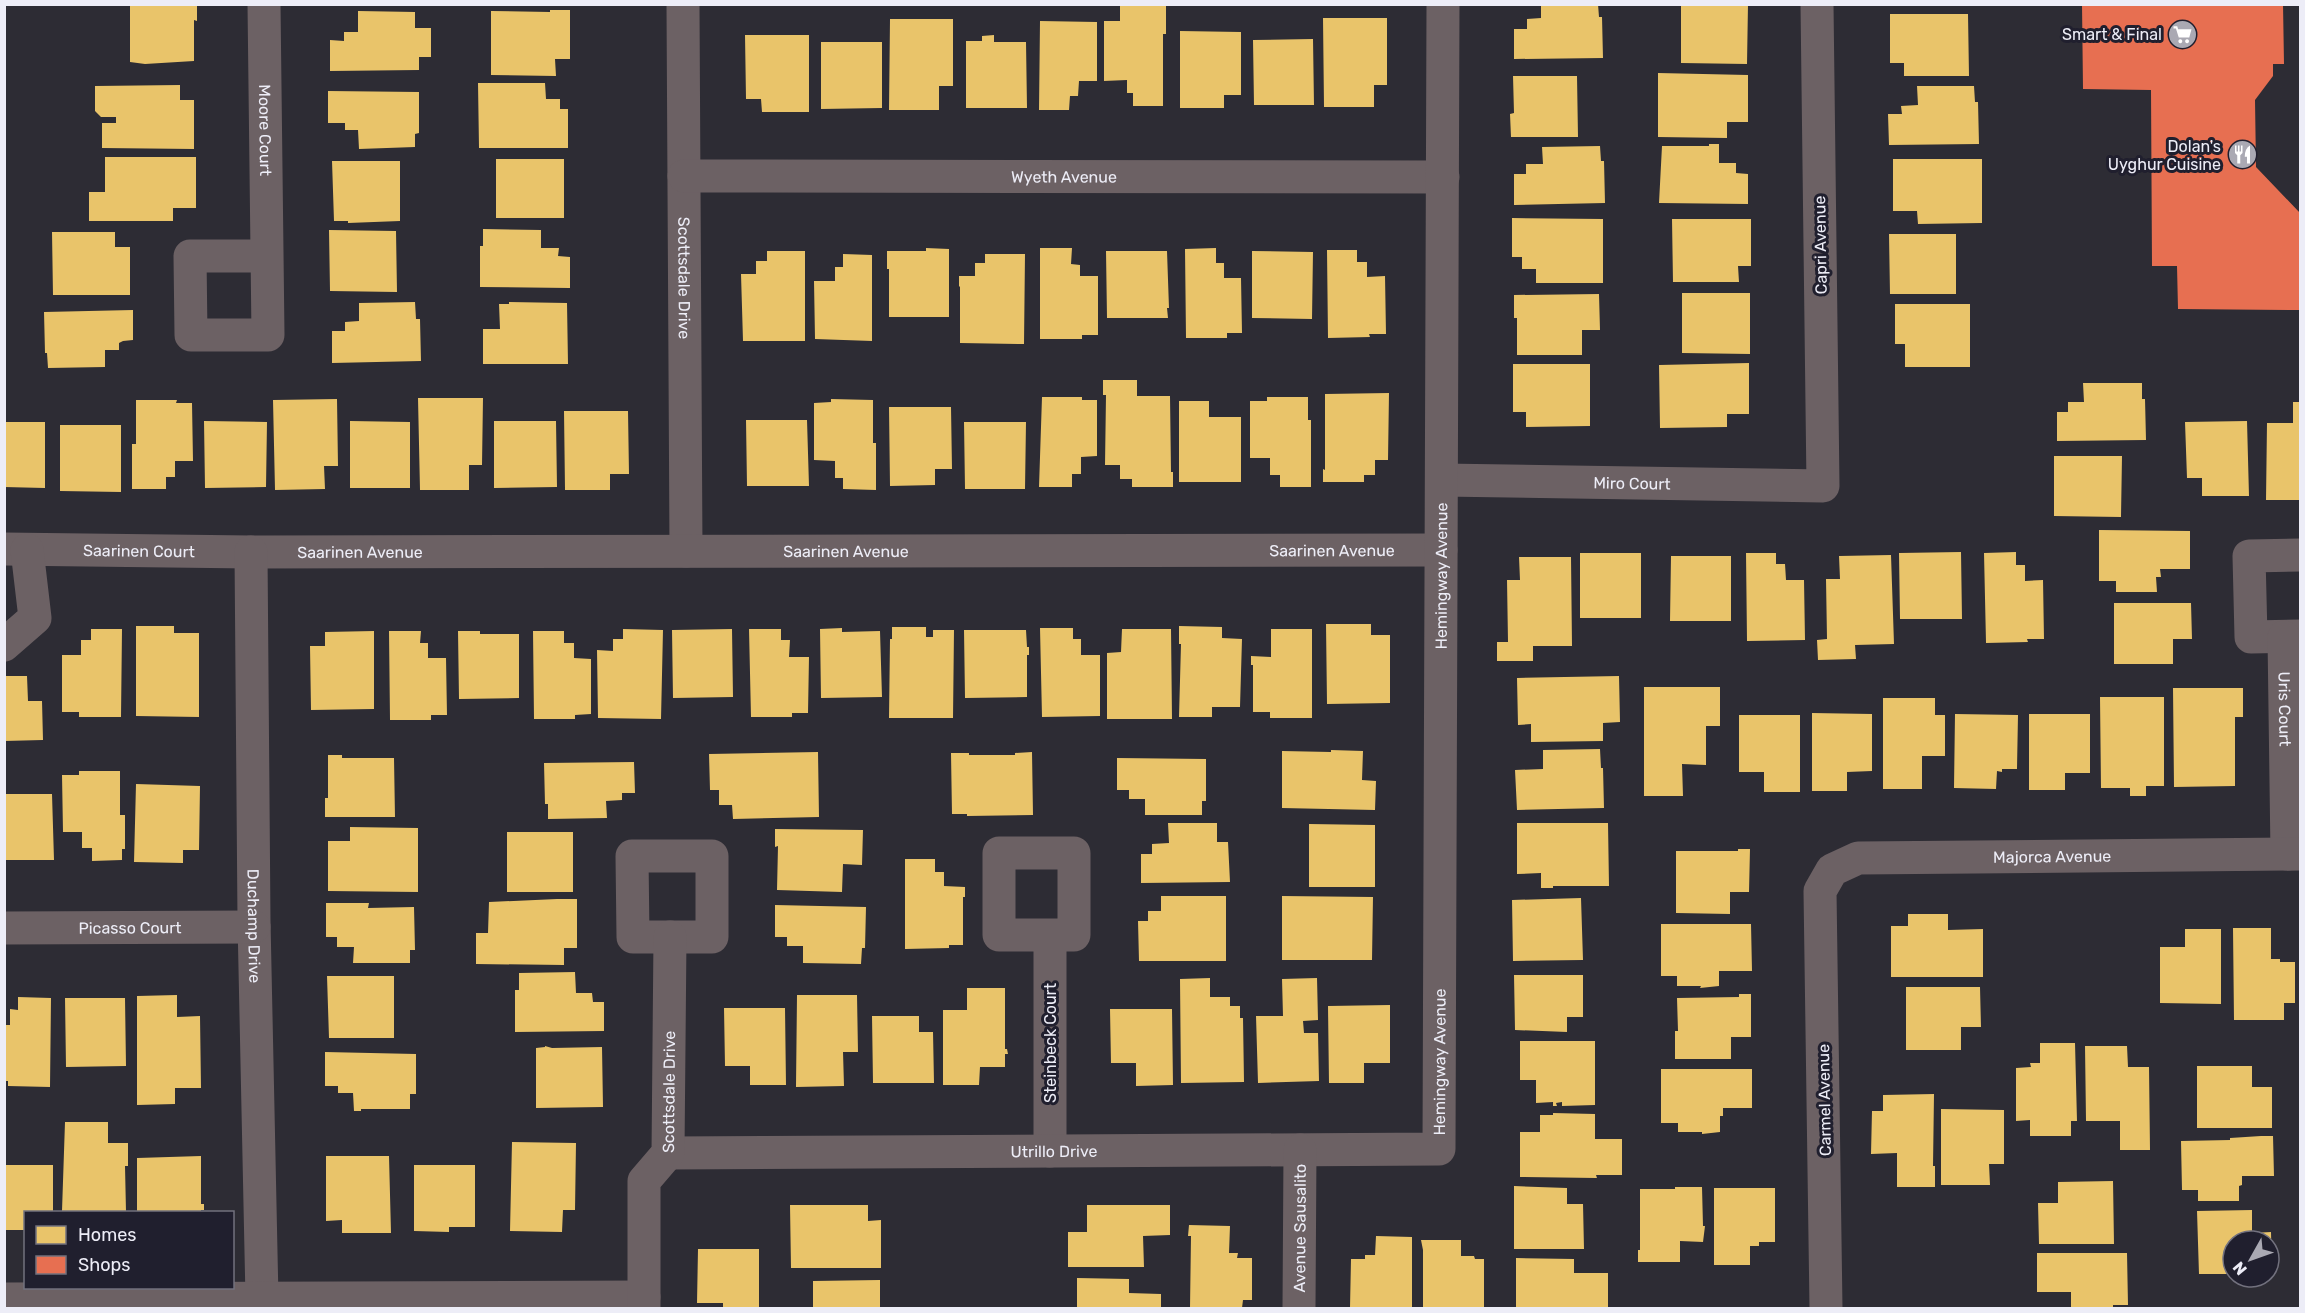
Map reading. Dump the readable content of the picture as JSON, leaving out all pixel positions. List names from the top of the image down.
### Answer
{
  "streets": {
    "street": [
      "Moore Court",
      "Wyeth Avenue",
      "Capri Avenue",
      "Scottsdale Drive",
      "Miro Court",
      "Saarinen Avenue",
      "Saarinen Court",
      "Hemingway Avenue",
      "Uris Court",
      "Majorca Avenue",
      "Duchamp Drive",
      "Picasso Court",
      "Steinbeck Court",
      "Carmel Avenue",
      "Utrillo Drive",
      "Avenue Sausalito"
    ]
  },
  "crossings": [
    ["Wyeth Avenue", "Scottsdale Drive"],
    ["Wyeth Avenue", "Hemingway Avenue"],
    ["Capri Avenue", "Miro Court"],
    ["Scottsdale Drive", "Saarinen Avenue"],
    ["Scottsdale Drive", "Utrillo Drive"],
    ["Miro Court", "Hemingway Avenue"],
    ["Saarinen Avenue", "Saarinen Court"],
    ["Saarinen Avenue", "Hemingway Avenue"],
    ["Saarinen Avenue", "Duchamp Drive"],
    ["Saarinen Court", "Duchamp Drive"],
    ["Hemingway Avenue", "Utrillo Drive"],
    ["Uris Court", "Majorca Avenue"],
    ["Majorca Avenue", "Carmel Avenue"],
    ["Duchamp Drive", "Picasso Court"],
    ["Steinbeck Court", "Utrillo Drive"],
    ["Utrillo Drive", "Avenue Sausalito"]
  ],
  "places": {
    "supermarket": ["Smart & Final"],
    "restaurant": ["Dolan's Uyghur Cuisine"]
  },
  "legend": ["Homes", "Shops"],
  "north": "bottom left"
}
